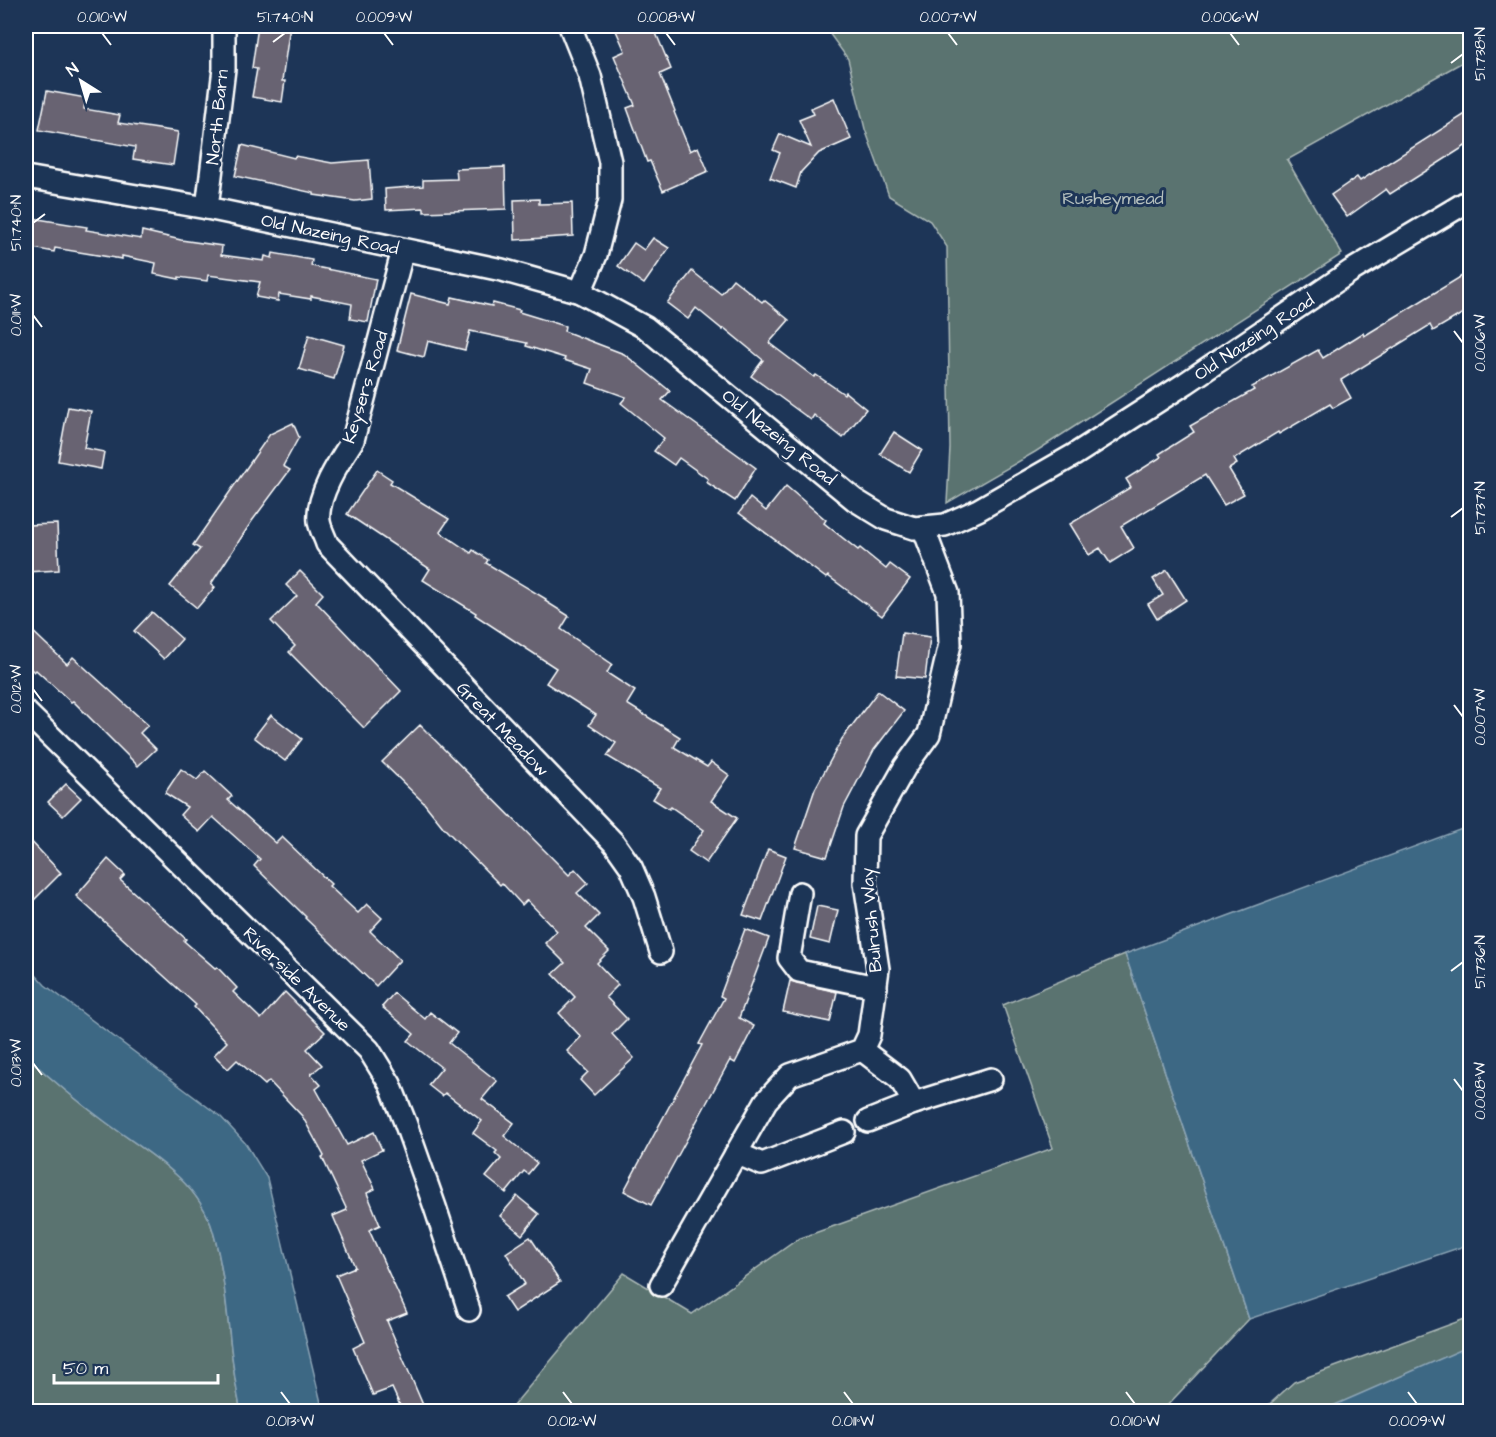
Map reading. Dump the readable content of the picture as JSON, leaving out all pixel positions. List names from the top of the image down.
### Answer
{
  "streets": {
    "street": [
      "North Barn",
      "Old Nazeing Road",
      "Keysers Road",
      "Great Meadow",
      "Bulrush Way",
      "Riverside Avenue"
    ]
  },
  "crossings": [
    ["North Barn", "Old Nazeing Road"],
    ["Old Nazeing Road", "Keysers Road"],
    ["Old Nazeing Road", "Bulrush Way"],
    ["Keysers Road", "Great Meadow"]
  ],
  "parks": ["Rusheymead"],
  "scale_bar": "50 m",
  "north": "top left",
  "coordinates": [
    "0.010°W",
    "51.740°N",
    "0.009°W",
    "0.008°W",
    "0.007°W",
    "0.006°W",
    "51.738°N",
    "0.011°W",
    "51.737°N",
    "0.012°W",
    "51.736°N",
    "0.013°W"
  ]
}
